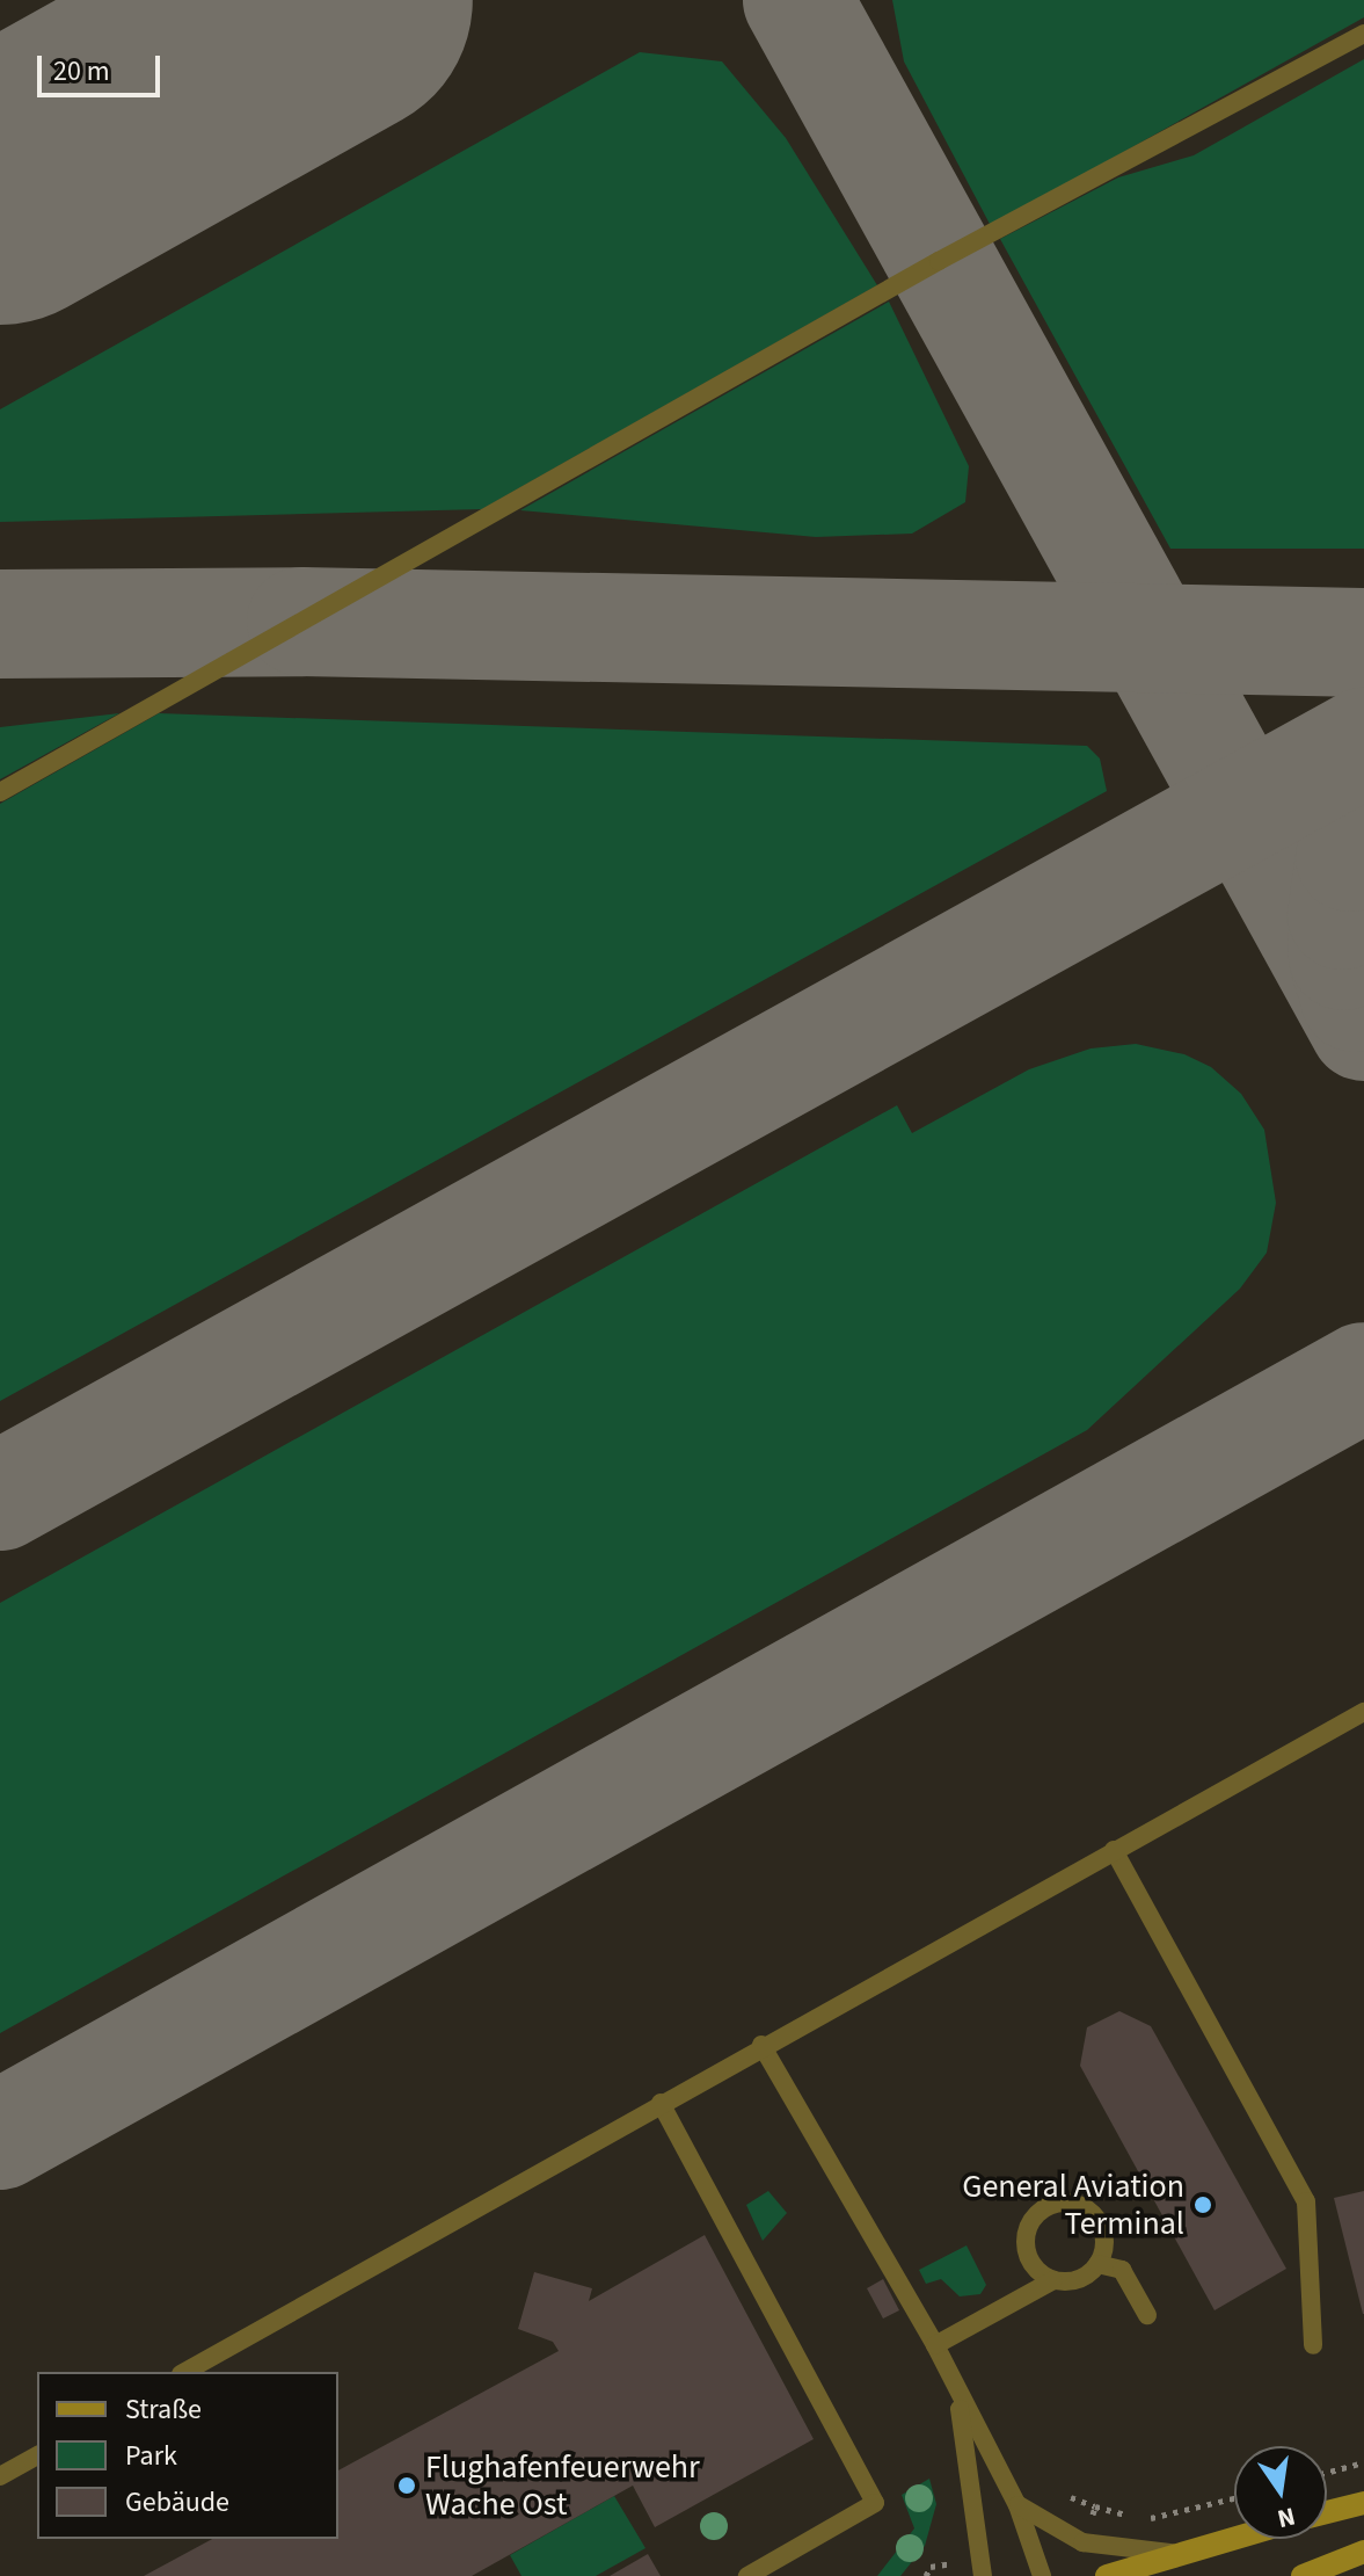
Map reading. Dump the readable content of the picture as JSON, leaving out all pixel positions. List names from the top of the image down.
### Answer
{
  "places": ["General Aviation Terminal", "Flughafenfeuerwehr Wache Ost"],
  "legend": ["Straße", "Park", "Gebäude"],
  "scale_bar": "20 m",
  "north": "bottom"
}
